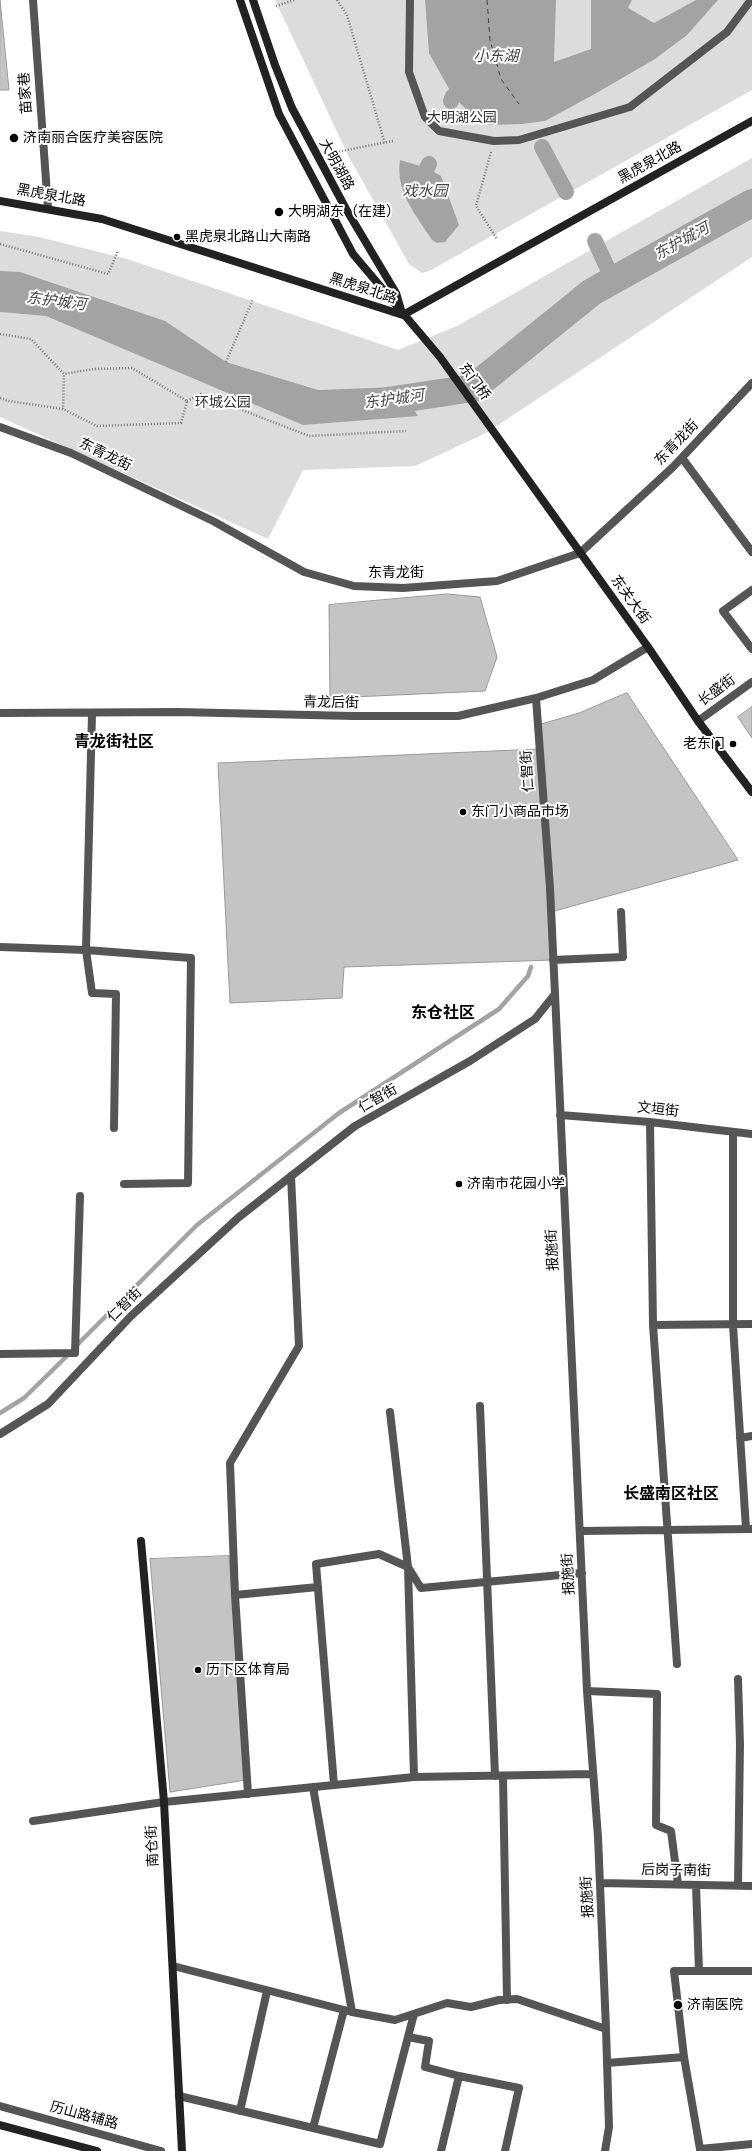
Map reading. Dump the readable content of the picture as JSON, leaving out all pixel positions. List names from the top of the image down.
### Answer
{
  "streets": {
    "main road": [
      "黑虎泉北路",
      "大明湖路",
      "东门桥",
      "东关大街",
      "南仓街"
    ],
    "street": [
      "苗家巷",
      "东青龙街",
      "长盛街",
      "青龙后街",
      "仁智街",
      "文垣街",
      "报施街",
      "后岗子南街",
      "历山路辅路"
    ]
  },
  "crossings": [
    ["苗家巷", "黑虎泉北路"],
    ["黑虎泉北路", "大明湖路"],
    ["黑虎泉北路", "东门桥"],
    ["大明湖路", "东门桥"],
    ["东门桥", "东关大街"],
    ["东青龙街", "东关大街"],
    ["东关大街", "长盛街"],
    ["东关大街", "青龙后街"],
    ["青龙后街", "仁智街"],
    ["仁智街", "报施街"],
    ["文垣街", "报施街"],
    ["报施街", "后岗子南街"]
  ],
  "districts": ["青龙街社区", "东仓社区", "长盛南区社区"],
  "water": ["小东湖", "戏水园", "东护城河"],
  "parks": ["大明湖公园", "环城公园"],
  "places": [
    "济南丽合医疗美容医院",
    "大明湖东（在建）",
    "黑虎泉北路山大南路",
    "老东门",
    "东门小商品市场",
    "济南市花园小学",
    "历下区体育局",
    "济南医院"
  ]
}
